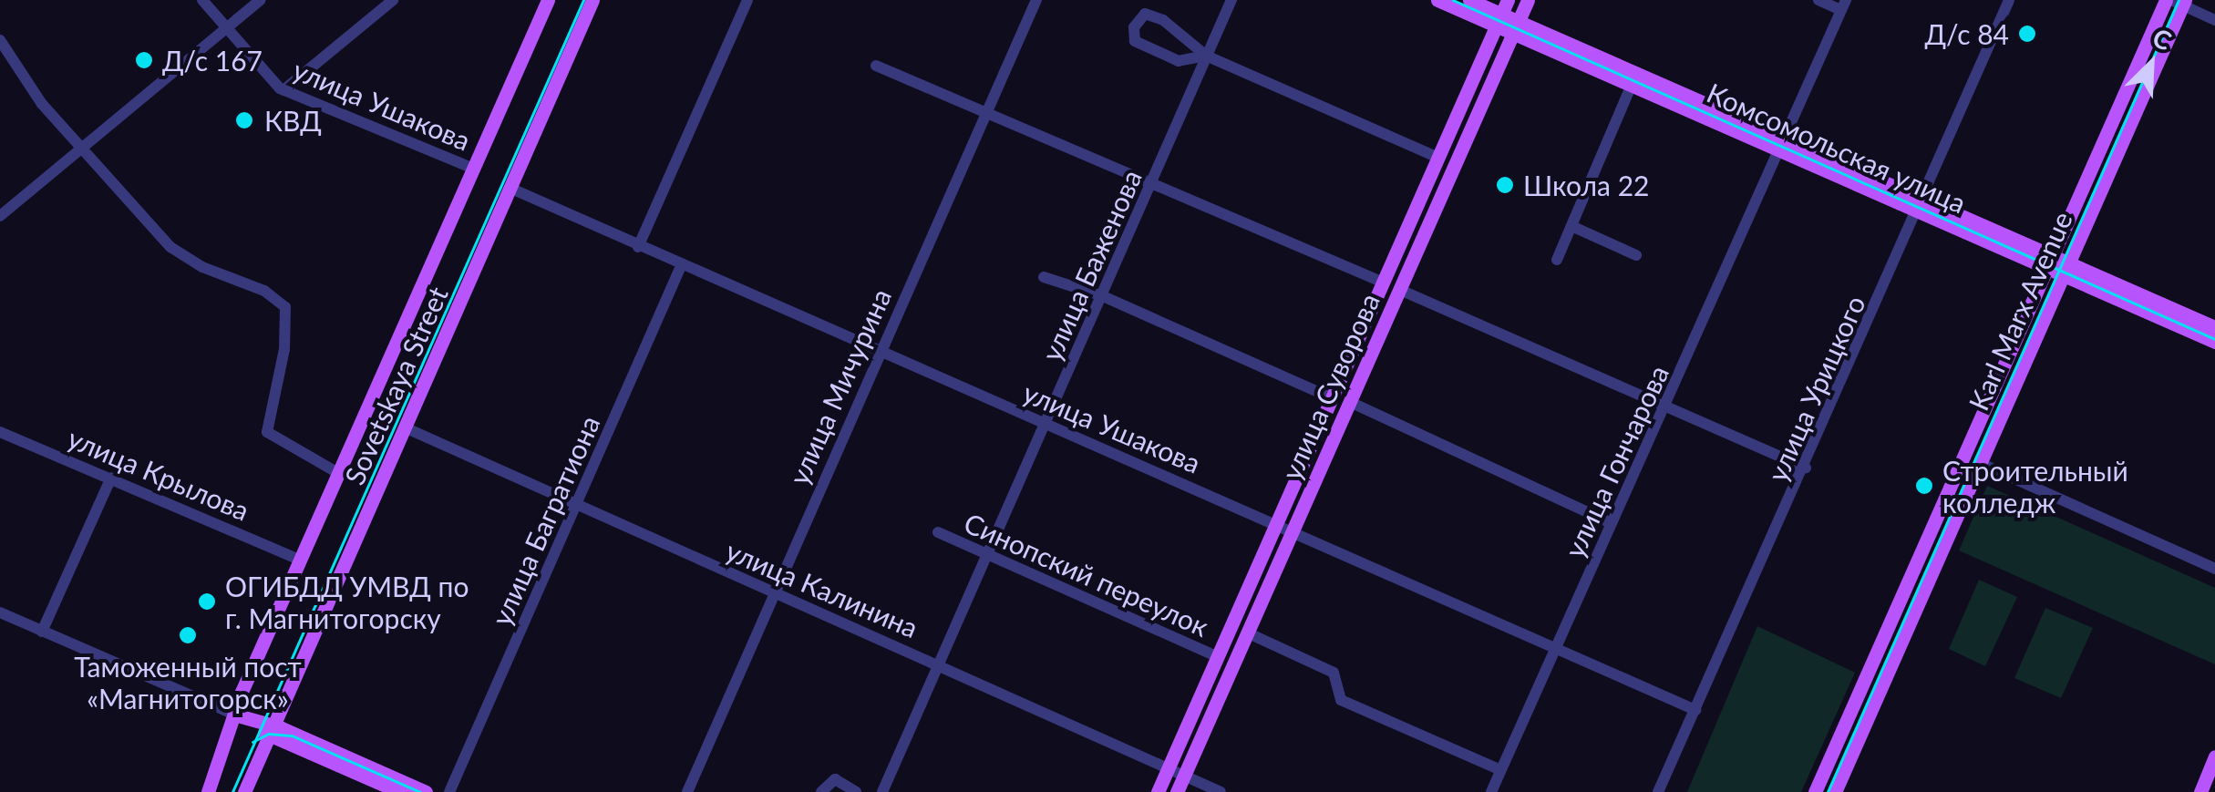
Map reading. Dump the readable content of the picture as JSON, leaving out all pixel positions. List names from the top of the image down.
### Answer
{
  "streets": {
    "main road": [
      "Комсомольская улица",
      "Karl Marx Avenue",
      "Sovetskaya Street",
      "улица Суворова"
    ],
    "street": [
      "улица Ушакова",
      "улица Баженова",
      "улица Мичурина",
      "улица Урицкого",
      "улица Гончарова",
      "улица Крылова",
      "улица Багратиона",
      "Синопский переулок",
      "улица Калинина"
    ]
  },
  "crossings": [
    ["улица Ушакова", "улица Баженова"],
    ["улица Ушакова", "Sovetskaya Street"],
    ["улица Ушакова", "улица Мичурина"],
    ["улица Ушакова", "улица Суворова"],
    ["улица Ушакова", "улица Урицкого"],
    ["улица Ушакова", "улица Гончарова"],
    ["улица Ушакова", "улица Багратиона"],
    ["Комсомольская улица", "Karl Marx Avenue"],
    ["Комсомольская улица", "улица Суворова"],
    ["Комсомольская улица", "улица Урицкого"],
    ["Комсомольская улица", "улица Гончарова"],
    ["улица Баженова", "Синопский переулок"],
    ["улица Баженова", "улица Калинина"],
    ["Sovetskaya Street", "улица Крылова"],
    ["Sovetskaya Street", "улица Калинина"],
    ["улица Мичурина", "улица Калинина"],
    ["улица Суворова", "Синопский переулок"],
    ["улица Суворова", "улица Калинина"],
    ["улица Гончарова", "Синопский переулок"],
    ["улица Багратиона", "улица Калинина"]
  ],
  "places": [
    "Д/с 84",
    "Д/с 167",
    "КВД",
    "Школа 22",
    "Строительный колледж",
    "ОГИБДД УМВД по г. Магнитогорску",
    "Таможенный пост «Магнитогорск»"
  ],
  "north": "top right"
}
